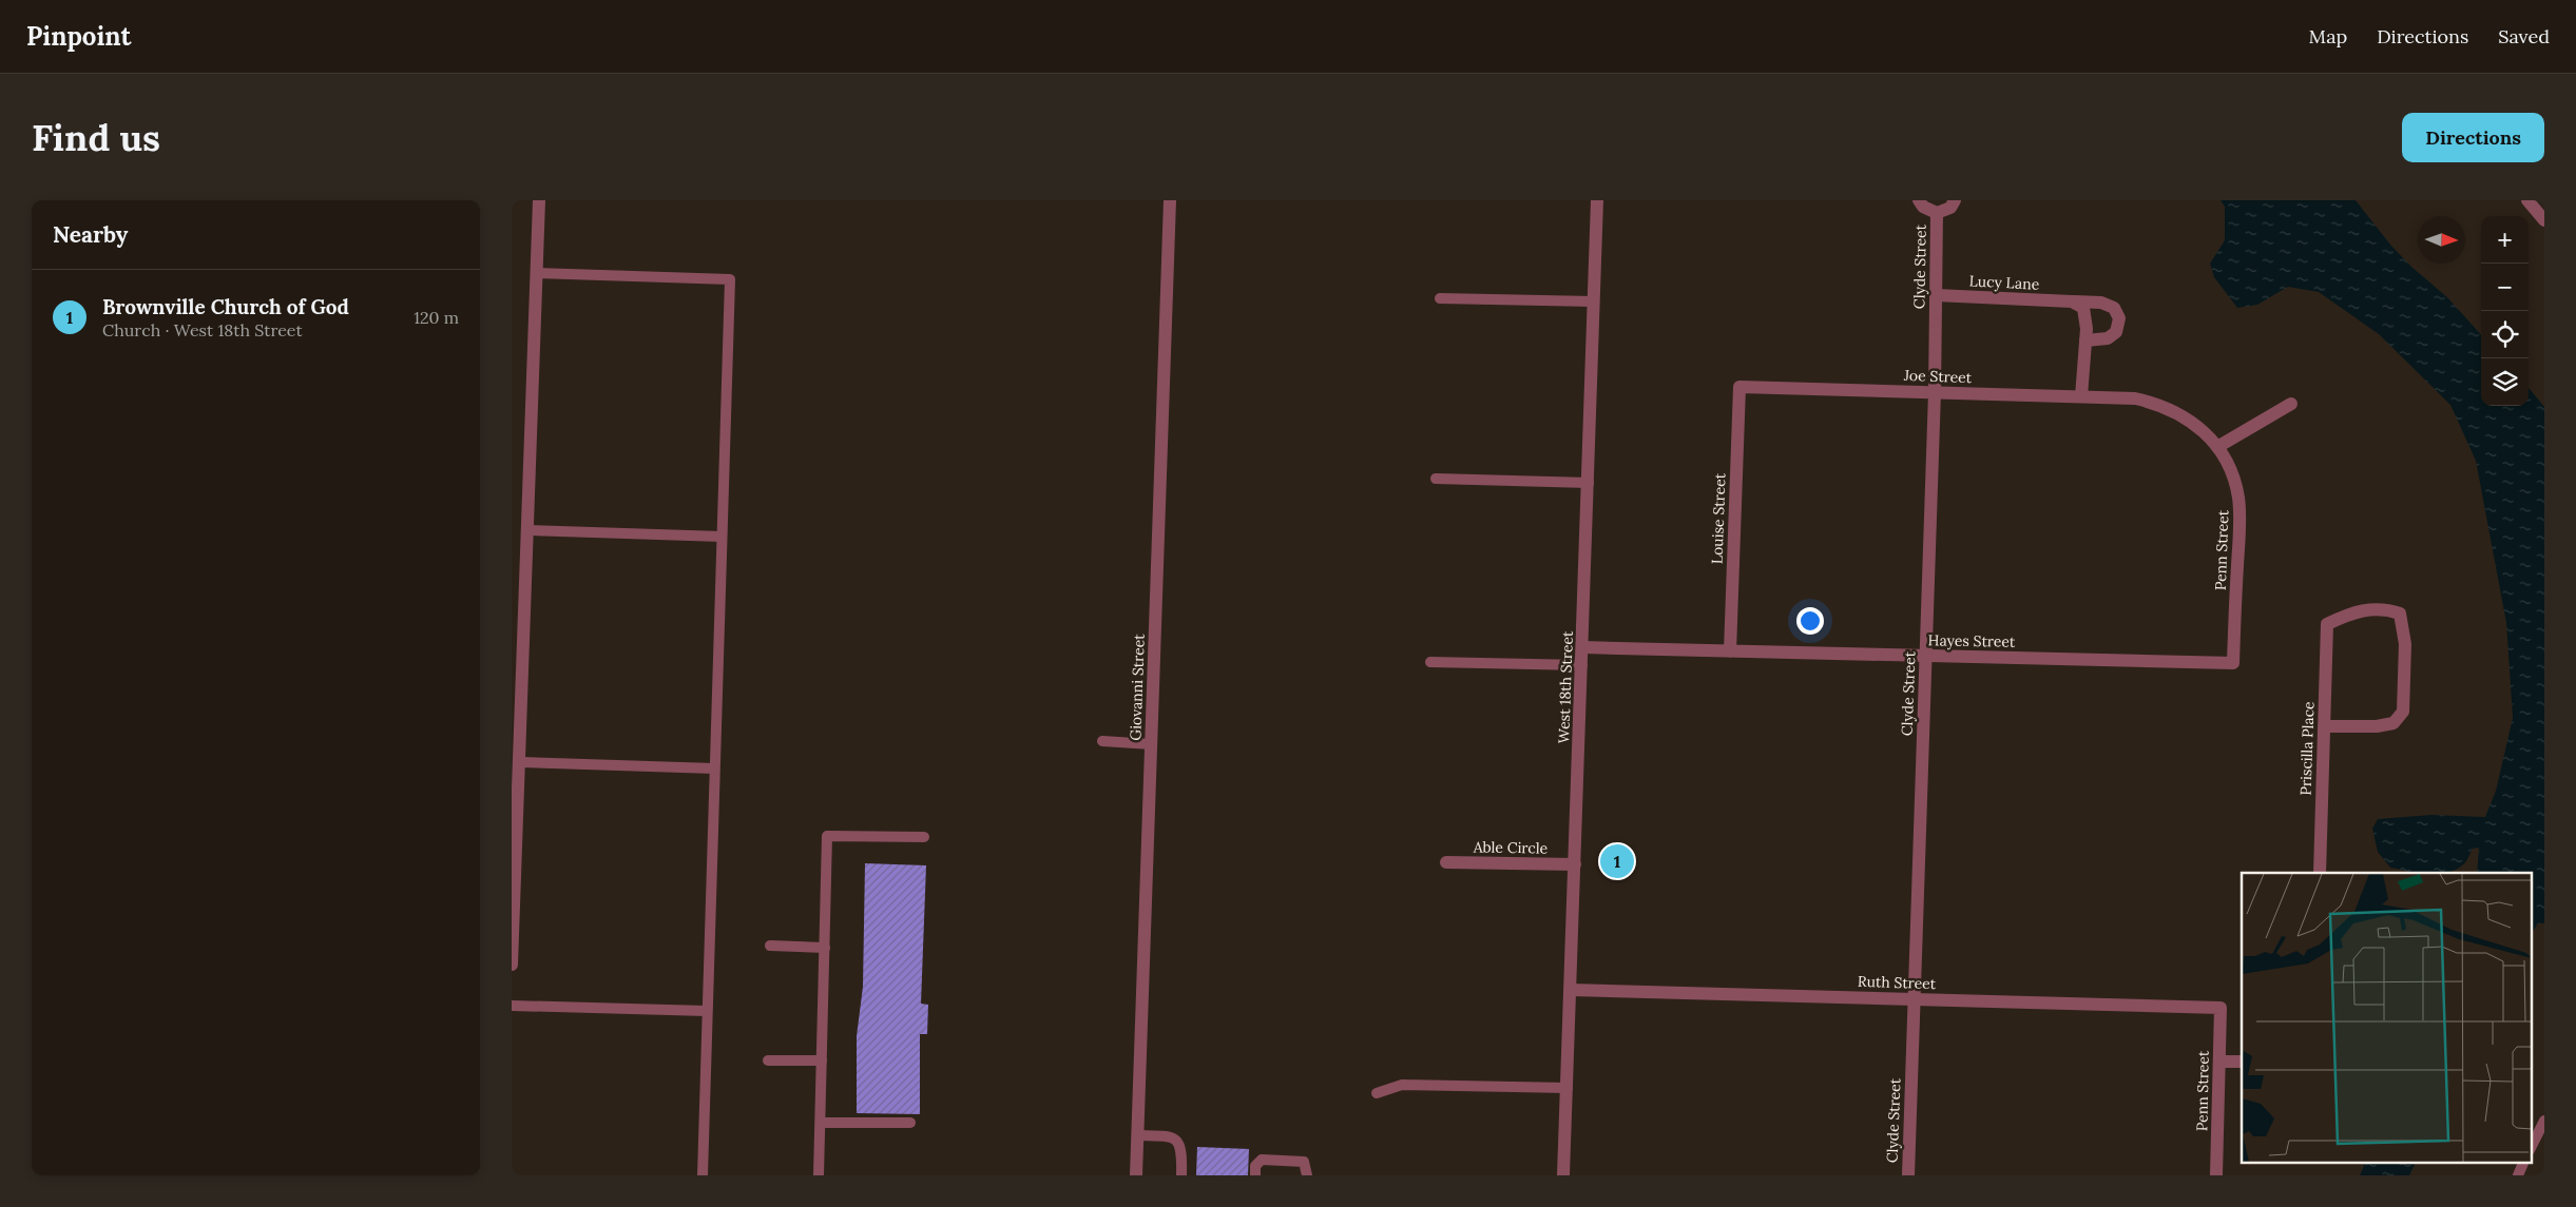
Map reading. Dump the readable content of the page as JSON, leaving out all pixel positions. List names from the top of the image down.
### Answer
{
  "streets": {
    "street": [
      "Clyde Street",
      "Lucy Lane",
      "Joe Street",
      "Louise Street",
      "Penn Street",
      "Hayes Street",
      "Giovanni Street",
      "West 18th Street",
      "Priscilla Place",
      "Able Circle",
      "Ruth Street"
    ]
  },
  "crossings": [
    ["Clyde Street", "Lucy Lane"],
    ["Clyde Street", "Joe Street"],
    ["Clyde Street", "Hayes Street"],
    ["Clyde Street", "Ruth Street"],
    ["Joe Street", "Louise Street"],
    ["Joe Street", "Penn Street"],
    ["Louise Street", "Hayes Street"],
    ["Penn Street", "Hayes Street"],
    ["Penn Street", "Ruth Street"],
    ["Hayes Street", "West 18th Street"],
    ["West 18th Street", "Able Circle"],
    ["West 18th Street", "Ruth Street"]
  ],
  "north": "right",
  "page": {
    "header": "Pinpoint",
    "nav": ["Map", "Directions", "Saved"],
    "buttons": "Directions",
    "title": "Find us",
    "heading": "Nearby",
    "map_buttons": ["+", "−"],
    "list": [
      {
        "mark": "1",
        "name": "Brownville Church of God",
        "note": "Church · West 18th Street",
        "value": "120 m"
      }
    ],
    "pins": "1"
  }
}
